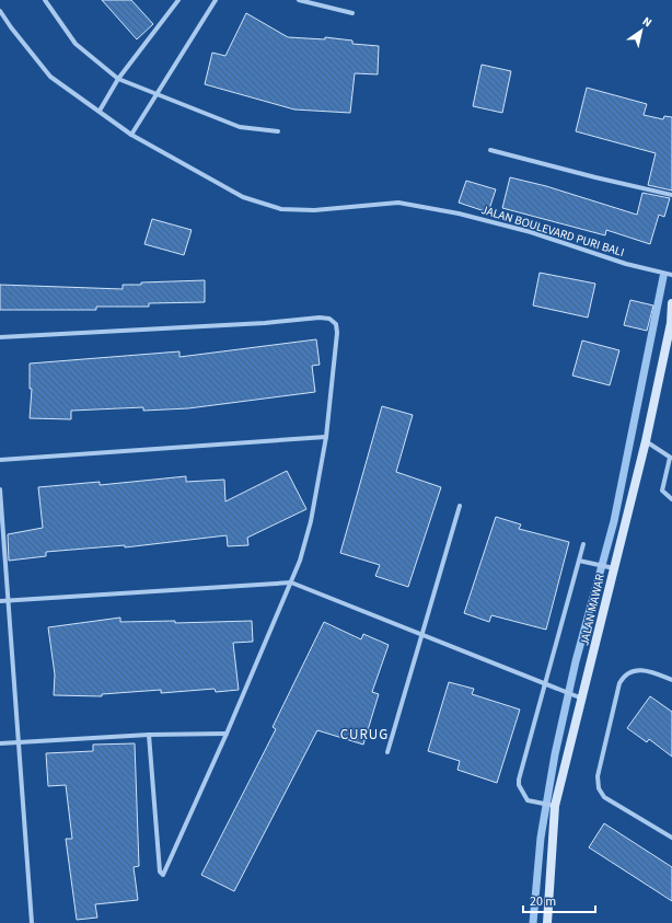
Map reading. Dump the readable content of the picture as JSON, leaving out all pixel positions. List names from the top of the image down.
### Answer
{
  "streets": {
    "street": ["JALAN BOULEVARD PURI BALI", "JALAN MAWAR"]
  },
  "districts": ["CURUG"],
  "scale_bar": "20 m",
  "north": "top right"
}
